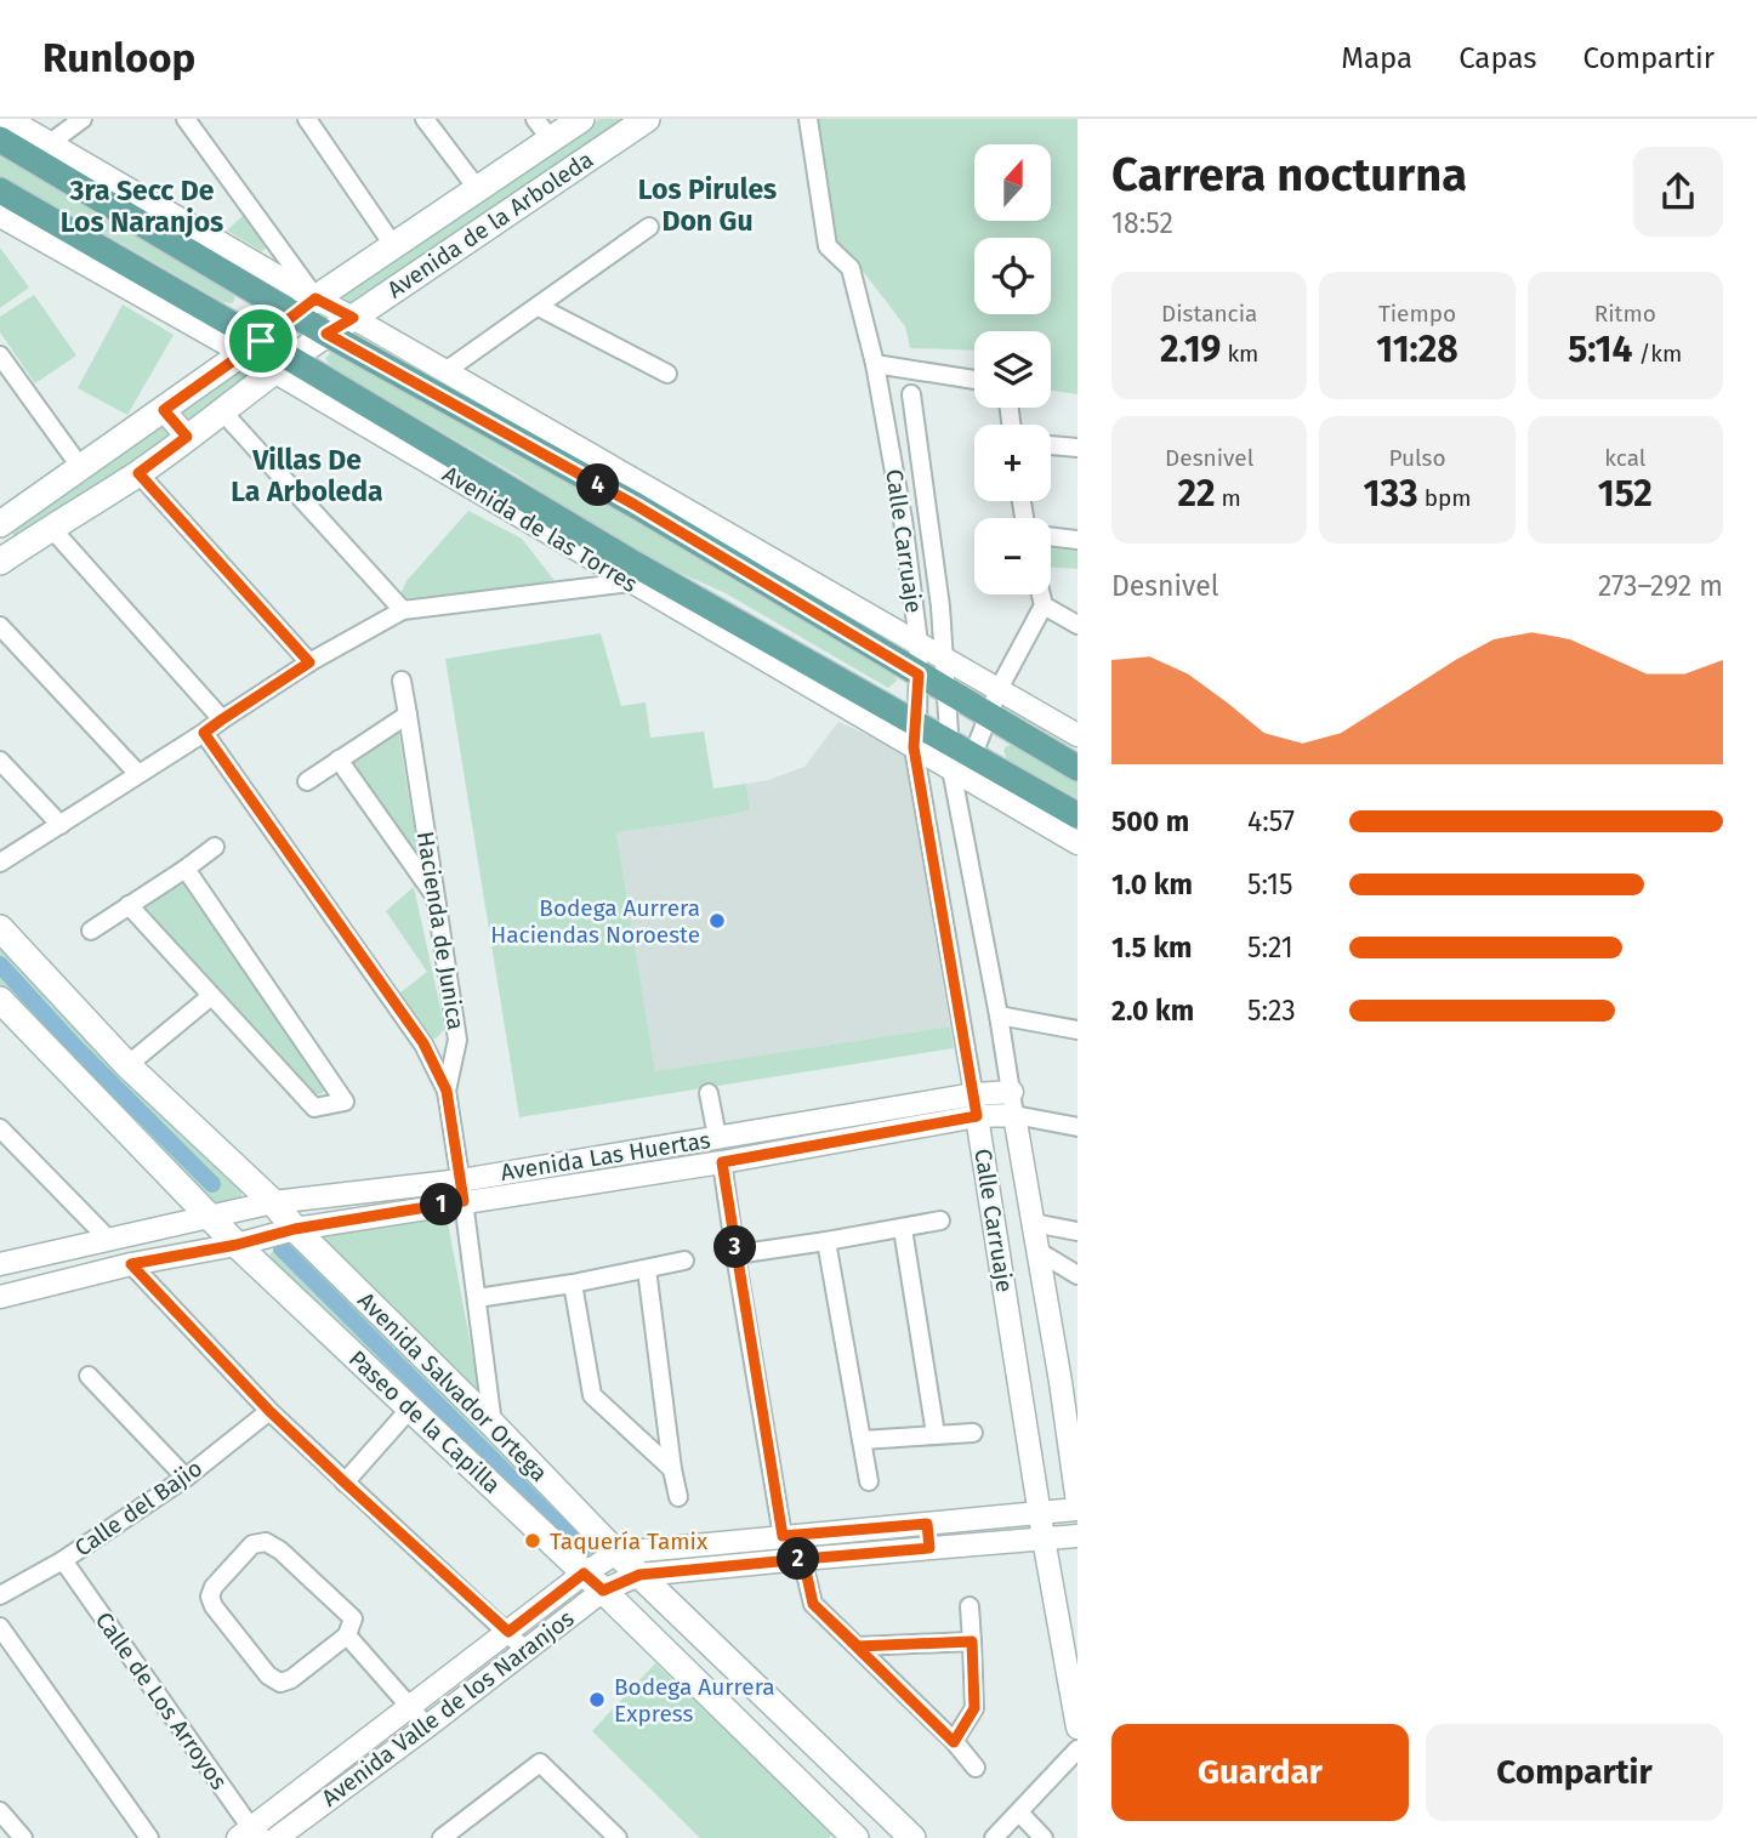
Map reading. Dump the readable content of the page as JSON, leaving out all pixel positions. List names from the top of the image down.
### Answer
{
  "streets": {
    "main road": [
      "Avenida de la Arboleda",
      "Avenida de las Torres",
      "Avenida Salvador Ortega",
      "Paseo de la Capilla"
    ],
    "street": [
      "Calle Carruaje",
      "Hacienda de Junica",
      "Avenida Las Huertas",
      "Calle del Bajio",
      "Calle de Los Arroyos",
      "Avenida Valle de los Naranjos"
    ]
  },
  "crossings": [
    ["Avenida de la Arboleda", "Avenida de las Torres"],
    ["Avenida de las Torres", "Calle Carruaje"],
    ["Calle Carruaje", "Avenida Las Huertas"],
    ["Calle Carruaje", "Avenida Valle de los Naranjos"],
    ["Hacienda de Junica", "Avenida Las Huertas"],
    ["Hacienda de Junica", "Avenida Salvador Ortega"],
    ["Avenida Las Huertas", "Avenida Salvador Ortega"],
    ["Avenida Las Huertas", "Paseo de la Capilla"],
    ["Avenida Salvador Ortega", "Avenida Valle de los Naranjos"],
    ["Paseo de la Capilla", "Avenida Valle de los Naranjos"],
    ["Calle del Bajio", "Calle de Los Arroyos"],
    ["Calle de Los Arroyos", "Avenida Valle de los Naranjos"]
  ],
  "districts": ["Los Pirules Don Gu", "3ra Secc De Los Naranjos", "Villas De La Arboleda"],
  "places": ["Bodega Aurrera Haciendas Noroeste", "Taquería Tamix", "Bodega Aurrera Express"],
  "north": "top",
  "page": {
    "header": "Runloop",
    "nav": ["Mapa", "Capas", "Compartir"],
    "heading": ["Carrera nocturna", "18:52"],
    "map_buttons": ["+", "−"],
    "stats": [
      ["Distancia", "2.19 km"],
      ["Tiempo", "11:28"],
      ["Ritmo", "5:14 /km"],
      ["Desnivel", "22 m"],
      ["Pulso", "133 bpm"],
      ["kcal", "152"]
    ],
    "pins": [
      "4",
      "1",
      "3",
      "2"
    ],
    "chart": ["Desnivel", "273–292 m"],
    "list": [
      {
        "name": "500 m",
        "note": "4:57"
      },
      {
        "name": "1.0 km",
        "note": "5:15"
      },
      {
        "name": "1.5 km",
        "note": "5:21"
      },
      {
        "name": "2.0 km",
        "note": "5:23"
      }
    ],
    "buttons": ["Guardar", "Compartir"]
  }
}
